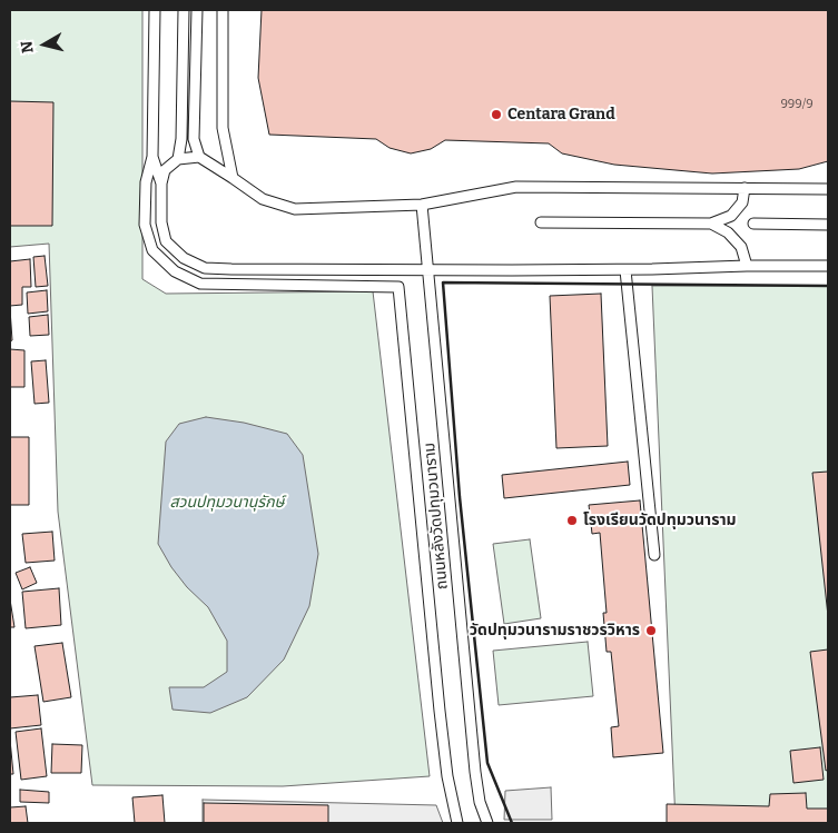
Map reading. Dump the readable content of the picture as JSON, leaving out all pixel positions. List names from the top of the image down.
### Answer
{
  "streets": {
    "lane": ["ถนนหลังวัดปทุมวนาราม"]
  },
  "parks": ["สวนปทุมวนานุรักษ์"],
  "places": ["Centara Grand", "โรงเรียนวัดปทุมวนาราม", "วัดปทุมวนารามราชวรวิหาร"],
  "house_numbers": ["999/9"],
  "north": "left"
}
